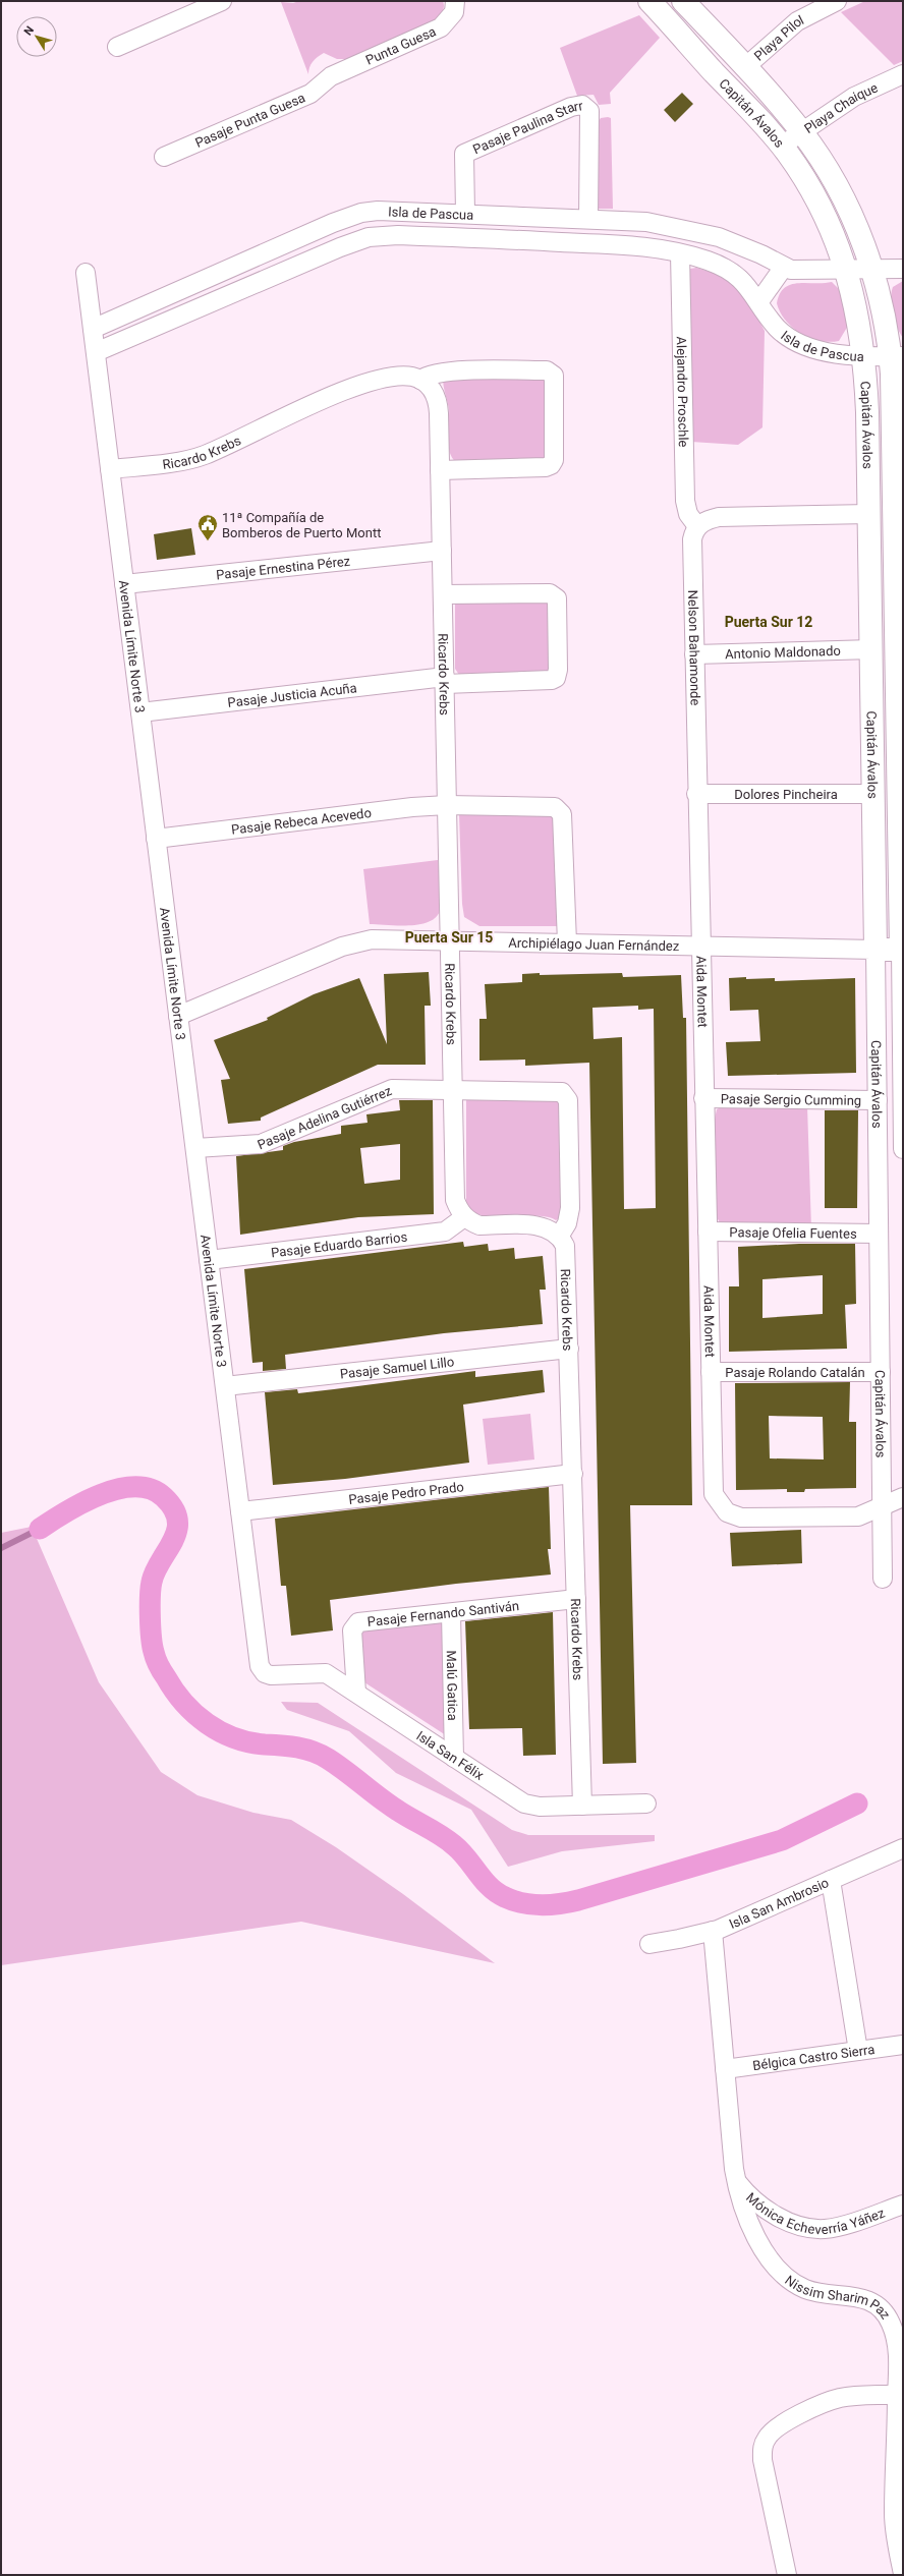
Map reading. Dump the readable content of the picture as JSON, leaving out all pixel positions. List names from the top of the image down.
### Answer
{
  "streets": {
    "street": [
      "Playa Pilol",
      "Punta Guesa",
      "Playa Chaique",
      "Capitán Ávalos",
      "Pasaje Punta Guesa",
      "Pasaje Paulina Starr",
      "Isla de Pascua",
      "Alejandro Proschle",
      "Ricardo Krebs",
      "Pasaje Ernestina Pérez",
      "Avenida Límite Norte 3",
      "Nelson Bahamonde",
      "Antonio Maldonado",
      "Pasaje Justicia Acuña",
      "Dolores Pincheira",
      "Pasaje Rebeca Acevedo",
      "Archipiélago Juan Fernández",
      "Aida Montet",
      "Pasaje Sergio Cumming",
      "Pasaje Adelina Gutiérrez",
      "Pasaje Ofelia Fuentes",
      "Pasaje Eduardo Barrios",
      "Pasaje Samuel Lillo",
      "Pasaje Rolando Catalán",
      "Pasaje Pedro Prado",
      "Pasaje Fernando Santiván",
      "Malú Gatica",
      "Isla San Félix",
      "Isla San Ambrosio",
      "Bélgica Castro Sierra",
      "Mónica Echeverría Yáñez",
      "Nissim Sharim Paz"
    ]
  },
  "crossings": [
    ["Playa Pilol", "Capitán Ávalos"],
    ["Punta Guesa", "Pasaje Punta Guesa"],
    ["Playa Chaique", "Capitán Ávalos"],
    ["Capitán Ávalos", "Isla de Pascua"],
    ["Capitán Ávalos", "Antonio Maldonado"],
    ["Capitán Ávalos", "Dolores Pincheira"],
    ["Capitán Ávalos", "Archipiélago Juan Fernández"],
    ["Capitán Ávalos", "Aida Montet"],
    ["Capitán Ávalos", "Pasaje Sergio Cumming"],
    ["Capitán Ávalos", "Pasaje Ofelia Fuentes"],
    ["Capitán Ávalos", "Pasaje Rolando Catalán"],
    ["Pasaje Paulina Starr", "Isla de Pascua"],
    ["Isla de Pascua", "Alejandro Proschle"],
    ["Isla de Pascua", "Avenida Límite Norte 3"],
    ["Alejandro Proschle", "Nelson Bahamonde"],
    ["Ricardo Krebs", "Pasaje Ernestina Pérez"],
    ["Ricardo Krebs", "Avenida Límite Norte 3"],
    ["Ricardo Krebs", "Pasaje Justicia Acuña"],
    ["Ricardo Krebs", "Pasaje Rebeca Acevedo"],
    ["Ricardo Krebs", "Archipiélago Juan Fernández"],
    ["Ricardo Krebs", "Pasaje Adelina Gutiérrez"],
    ["Ricardo Krebs", "Pasaje Eduardo Barrios"],
    ["Ricardo Krebs", "Pasaje Samuel Lillo"],
    ["Ricardo Krebs", "Pasaje Pedro Prado"],
    ["Ricardo Krebs", "Pasaje Fernando Santiván"],
    ["Ricardo Krebs", "Isla San Félix"],
    ["Pasaje Ernestina Pérez", "Avenida Límite Norte 3"],
    ["Avenida Límite Norte 3", "Pasaje Justicia Acuña"],
    ["Avenida Límite Norte 3", "Pasaje Rebeca Acevedo"],
    ["Avenida Límite Norte 3", "Archipiélago Juan Fernández"],
    ["Avenida Límite Norte 3", "Pasaje Adelina Gutiérrez"],
    ["Avenida Límite Norte 3", "Pasaje Eduardo Barrios"],
    ["Avenida Límite Norte 3", "Pasaje Samuel Lillo"],
    ["Avenida Límite Norte 3", "Pasaje Pedro Prado"],
    ["Avenida Límite Norte 3", "Isla San Félix"],
    ["Nelson Bahamonde", "Antonio Maldonado"],
    ["Nelson Bahamonde", "Dolores Pincheira"],
    ["Nelson Bahamonde", "Archipiélago Juan Fernández"],
    ["Nelson Bahamonde", "Aida Montet"],
    ["Pasaje Rebeca Acevedo", "Archipiélago Juan Fernández"],
    ["Archipiélago Juan Fernández", "Aida Montet"],
    ["Aida Montet", "Pasaje Sergio Cumming"],
    ["Aida Montet", "Pasaje Ofelia Fuentes"],
    ["Aida Montet", "Pasaje Rolando Catalán"],
    ["Pasaje Fernando Santiván", "Malú Gatica"],
    ["Pasaje Fernando Santiván", "Isla San Félix"],
    ["Malú Gatica", "Isla San Félix"],
    ["Isla San Ambrosio", "Nissim Sharim Paz"],
    ["Bélgica Castro Sierra", "Nissim Sharim Paz"],
    ["Mónica Echeverría Yáñez", "Nissim Sharim Paz"]
  ],
  "districts": ["Puerta Sur 12", "Puerta Sur 15"],
  "places": {
    "public building": ["11ª Compañía de Bomberos de Puerto Montt"]
  },
  "north": "top left"
}
